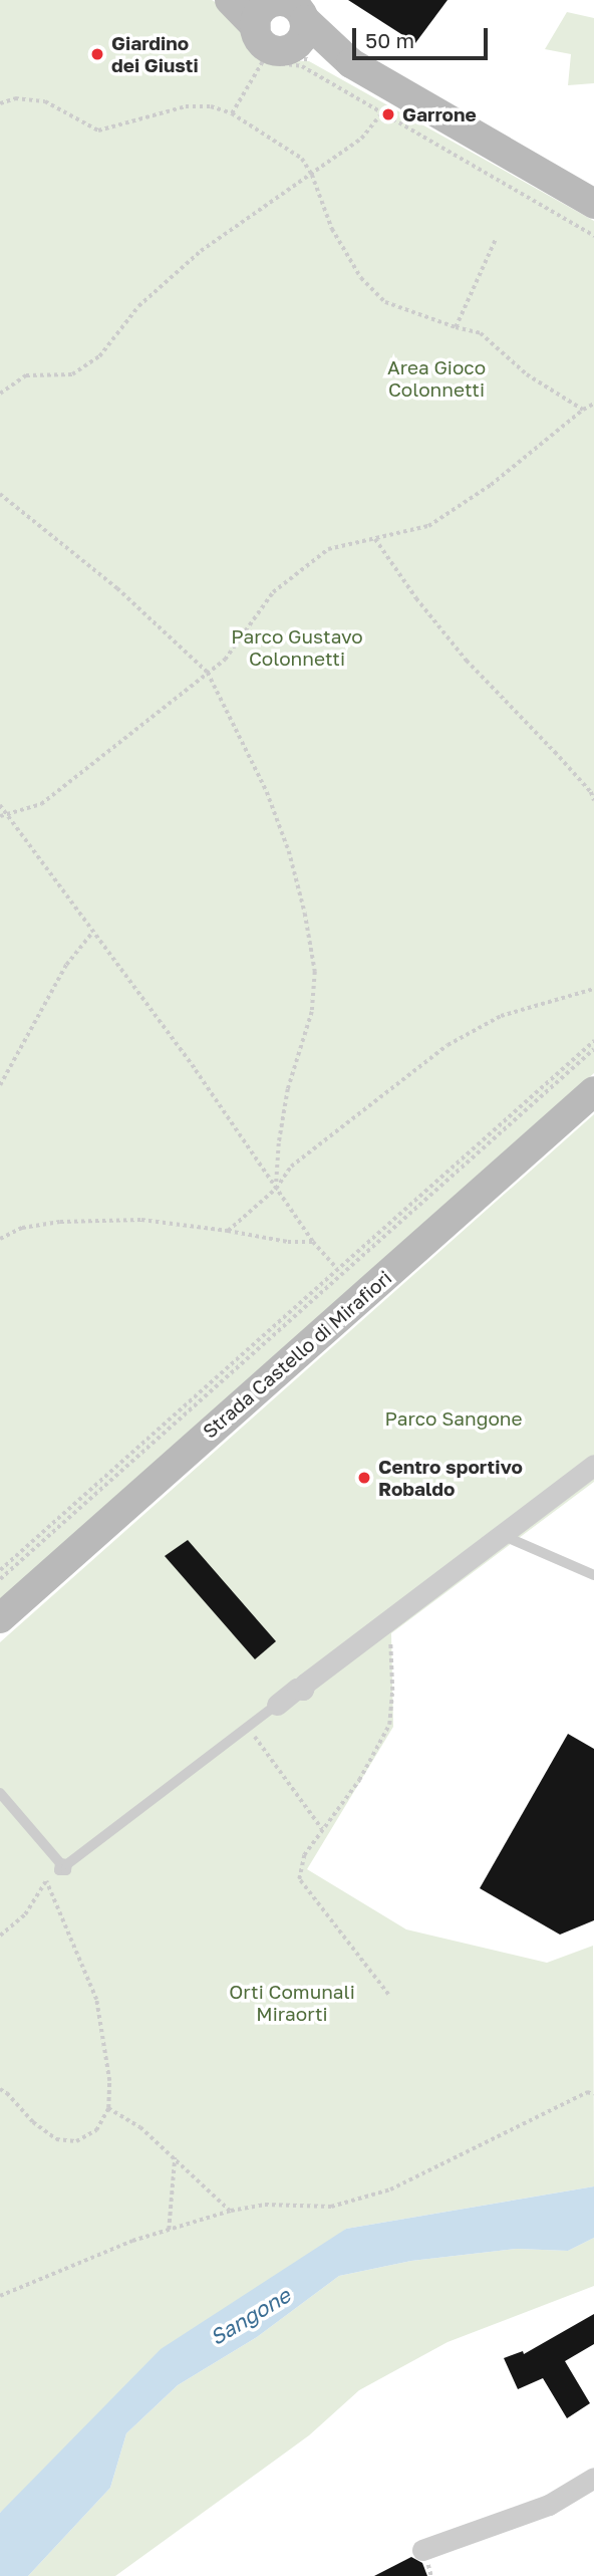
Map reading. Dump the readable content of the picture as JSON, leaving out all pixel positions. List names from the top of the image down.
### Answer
{
  "streets": {
    "street": ["Strada Castello di Mirafiori"]
  },
  "water": ["Sangone"],
  "parks": [
    "Area Gioco Colonnetti",
    "Parco Gustavo Colonnetti",
    "Parco Sangone",
    "Orti Comunali Miraorti"
  ],
  "places": ["Giardino dei Giusti", "Garrone", "Centro sportivo Robaldo"],
  "scale_bar": "50 m"
}
